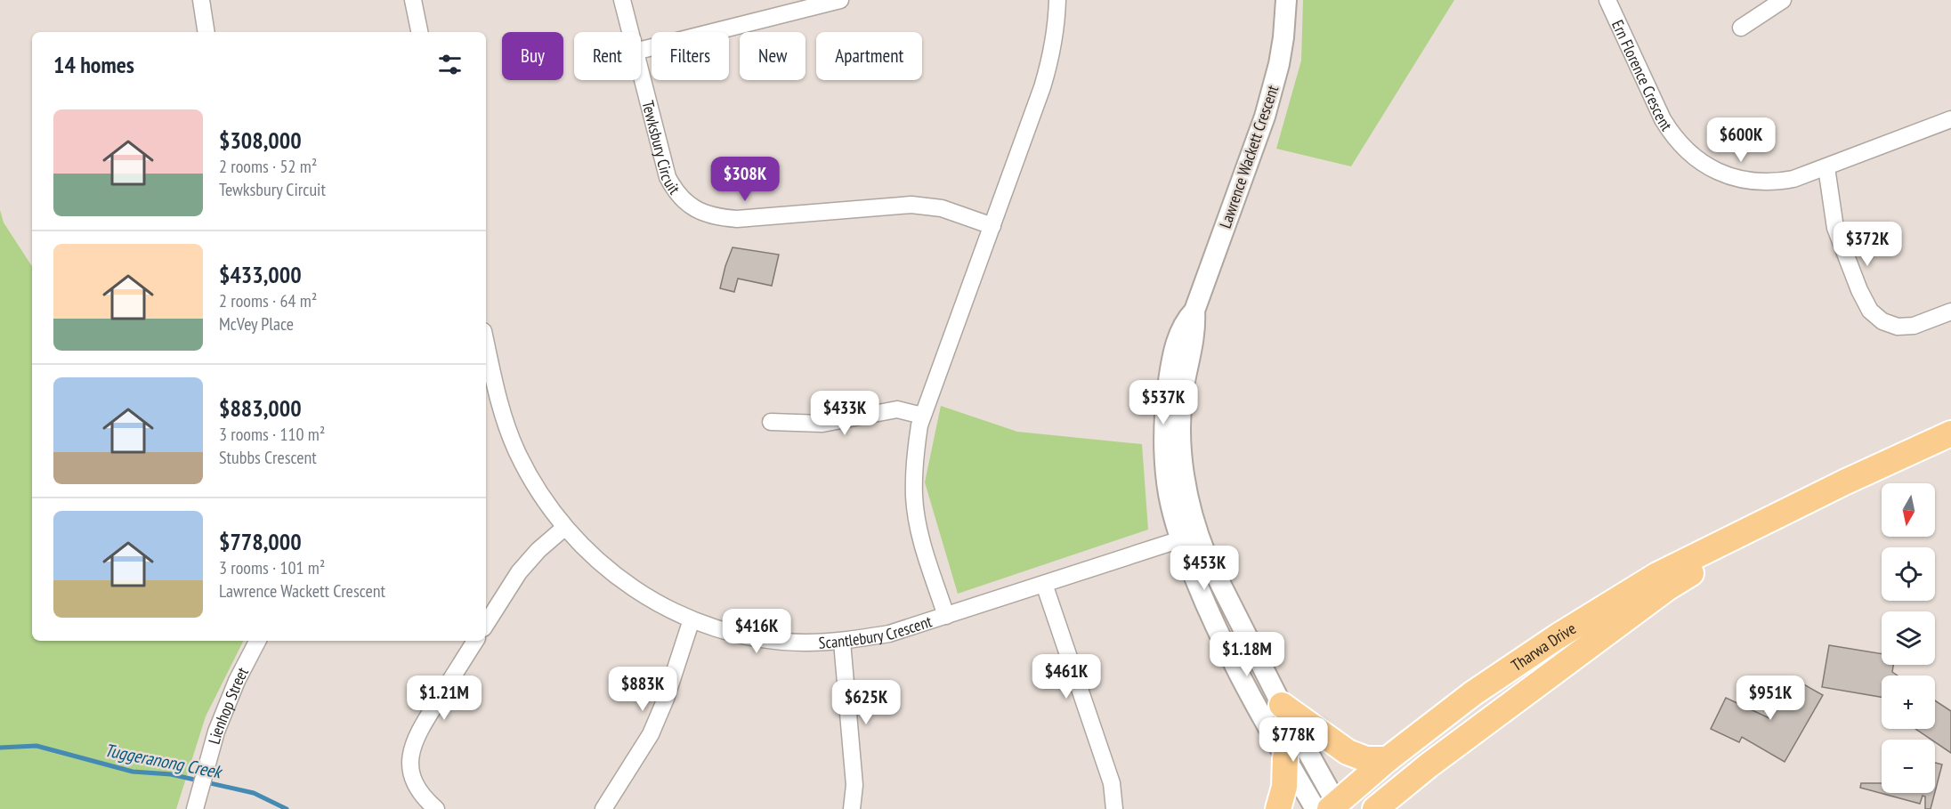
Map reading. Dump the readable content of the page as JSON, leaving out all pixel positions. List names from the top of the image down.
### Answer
{
  "streets": {
    "main road": ["Tharwa Drive"],
    "street": [
      "Ern Florence Crescent",
      "Tewksbury Circuit",
      "Lawrence Wackett Crescent",
      "Scantlebury Crescent",
      "Lienhop Street"
    ]
  },
  "crossings": [
    ["Lawrence Wackett Crescent", "Scantlebury Crescent"],
    ["Lawrence Wackett Crescent", "Tharwa Drive"]
  ],
  "water": ["Tuggeranong Creek"],
  "north": "bottom",
  "page": {
    "chip": [
      "Buy",
      "Rent",
      "Filters",
      "New",
      "Apartment"
    ],
    "heading": "14 homes",
    "list": [
      {
        "name": "$308,000",
        "note": "2 rooms · 52 m² · Tewksbury Circuit"
      },
      {
        "name": "$433,000",
        "note": "2 rooms · 64 m² · McVey Place"
      },
      {
        "name": "$883,000",
        "note": "3 rooms · 110 m² · Stubbs Crescent"
      },
      {
        "name": "$778,000",
        "note": "3 rooms · 101 m² · Lawrence Wackett Crescent"
      }
    ],
    "price": [
      "$600K",
      "$308K",
      "$372K",
      "$537K",
      "$433K",
      "$453K",
      "$416K",
      "$1.18M",
      "$461K",
      "$883K",
      "$1.21M",
      "$951K",
      "$625K",
      "$778K"
    ],
    "map_buttons": ["+", "−"]
  }
}
